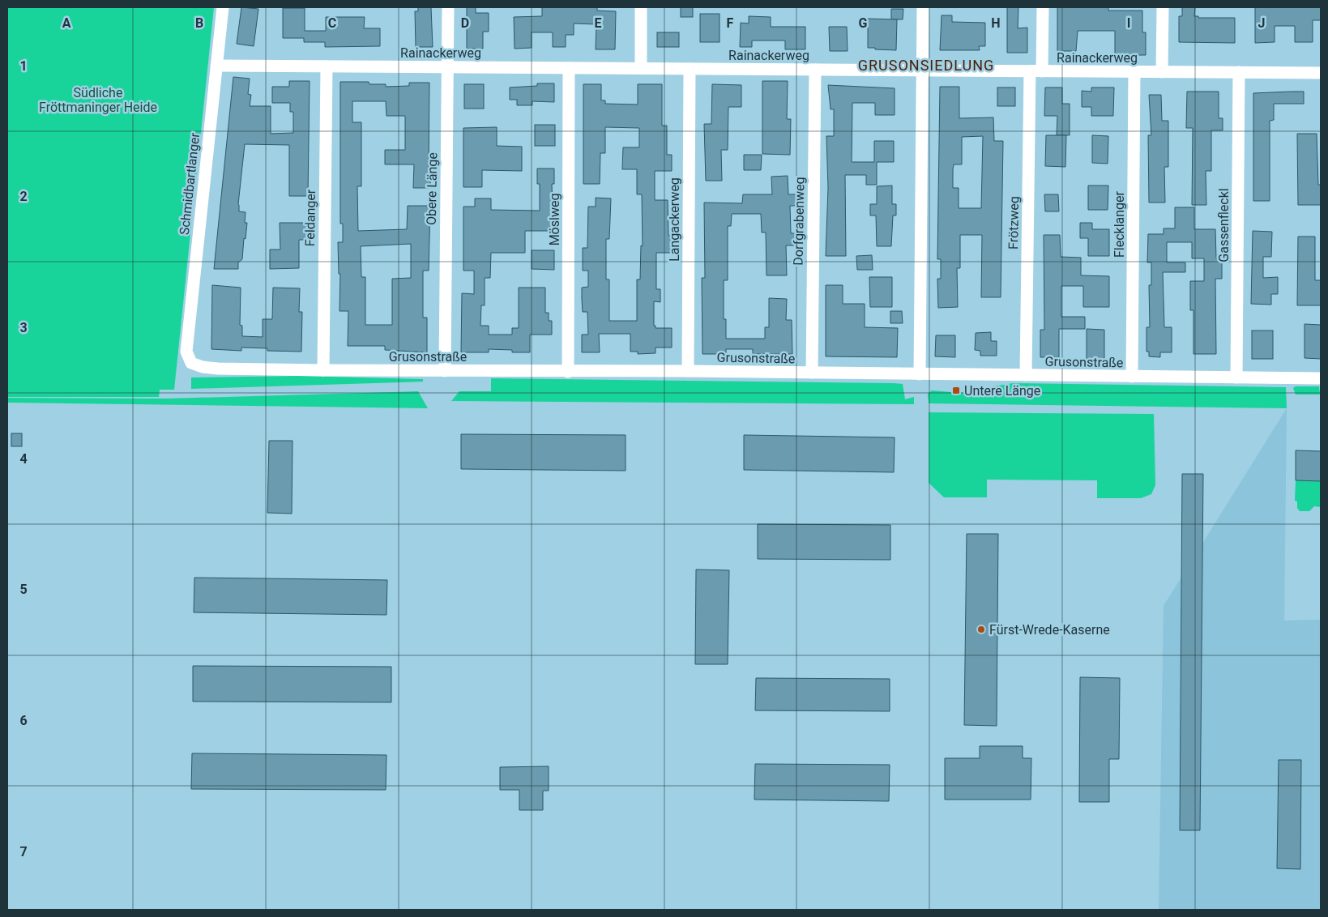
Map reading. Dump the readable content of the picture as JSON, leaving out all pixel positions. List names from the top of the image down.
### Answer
{
  "streets": {
    "street": [
      "Rainackerweg",
      "Schmidbartlanger",
      "Obere Länge",
      "Feldanger",
      "Möslweg",
      "Langackerweg",
      "Dorfgrabenweg",
      "Frötzweg",
      "Flecklanger",
      "Gassenfleckl",
      "Grusonstraße"
    ]
  },
  "crossings": [
    ["Rainackerweg", "Schmidbartlanger"],
    ["Rainackerweg", "Obere Länge"],
    ["Rainackerweg", "Feldanger"],
    ["Rainackerweg", "Möslweg"],
    ["Rainackerweg", "Langackerweg"],
    ["Rainackerweg", "Dorfgrabenweg"],
    ["Rainackerweg", "Frötzweg"],
    ["Rainackerweg", "Flecklanger"],
    ["Rainackerweg", "Gassenfleckl"],
    ["Schmidbartlanger", "Grusonstraße"],
    ["Obere Länge", "Grusonstraße"],
    ["Feldanger", "Grusonstraße"],
    ["Möslweg", "Grusonstraße"],
    ["Langackerweg", "Grusonstraße"],
    ["Dorfgrabenweg", "Grusonstraße"],
    ["Frötzweg", "Grusonstraße"],
    ["Flecklanger", "Grusonstraße"],
    ["Gassenfleckl", "Grusonstraße"]
  ],
  "districts": ["GRUSONSIEDLUNG"],
  "parks": ["Südliche Fröttmaninger Heide"],
  "places": {
    "transit": ["Untere Länge"],
    "other": ["Fürst-Wrede-Kaserne"]
  },
  "grid": {
    "columns": [
      "A",
      "B",
      "C",
      "D",
      "E",
      "F",
      "G",
      "H",
      "I",
      "J"
    ],
    "rows": [
      "1",
      "2",
      "3",
      "4",
      "5",
      "6",
      "7"
    ]
  }
}
